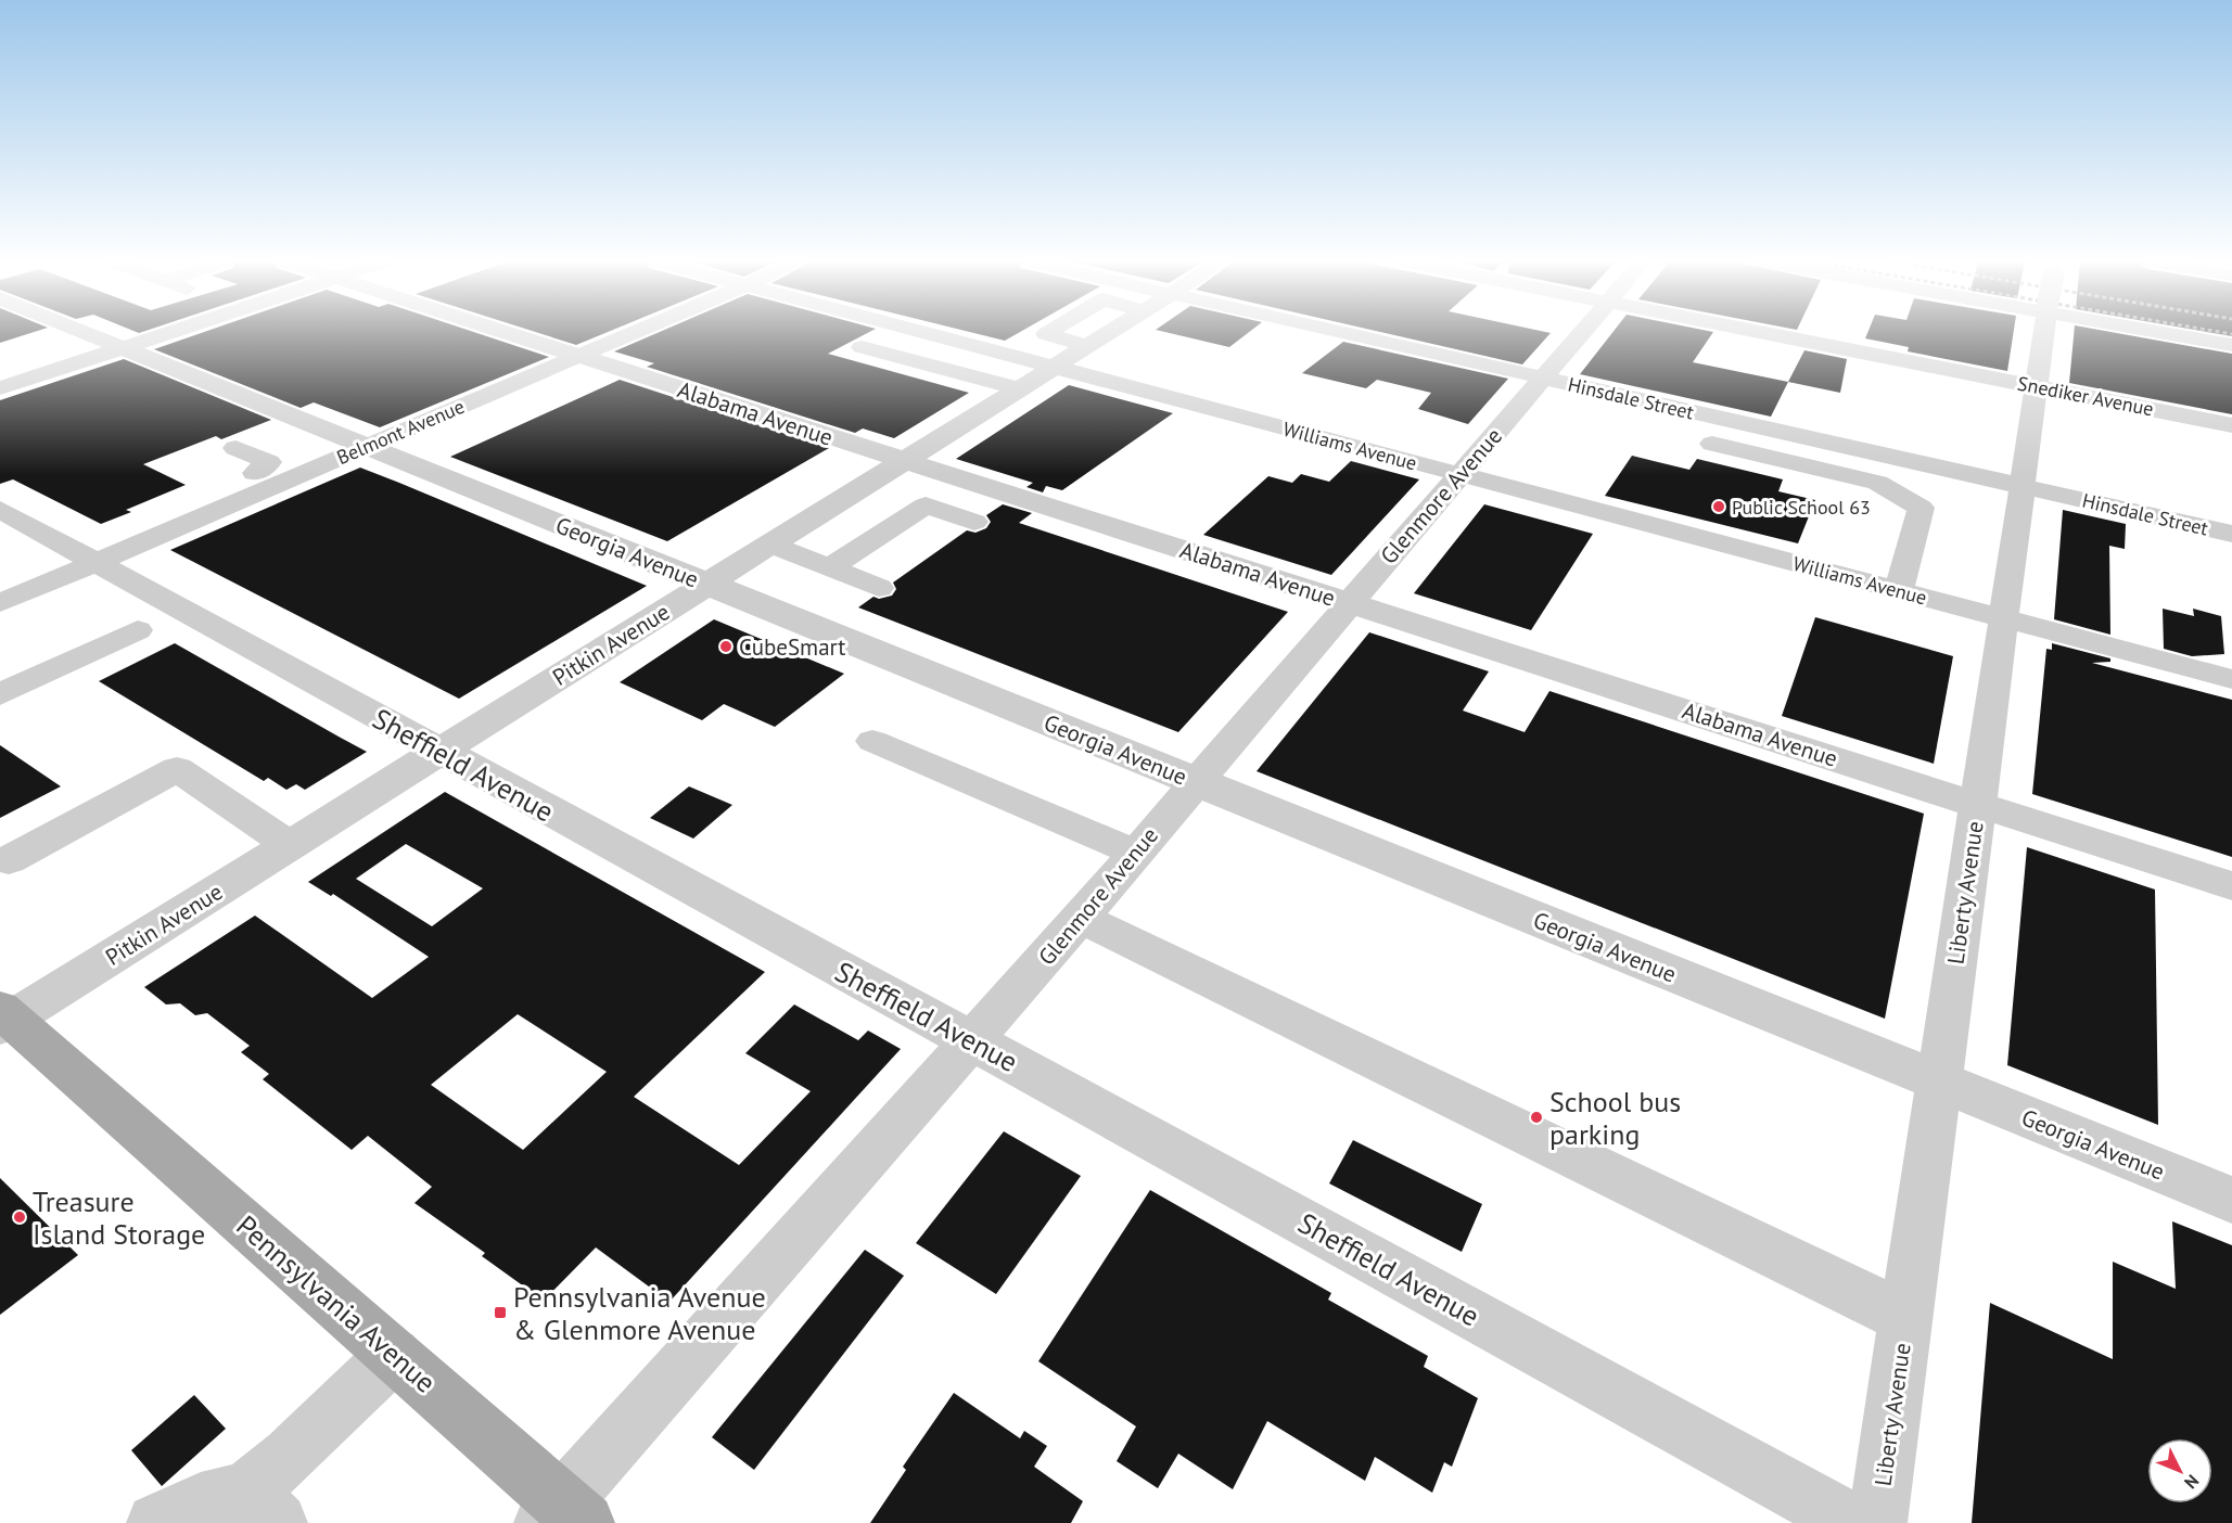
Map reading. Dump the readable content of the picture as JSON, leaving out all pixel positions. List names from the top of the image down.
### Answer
{
  "streets": {
    "main road": ["Pennsylvania Avenue"],
    "street": [
      "Snediker Avenue",
      "Hinsdale Street",
      "Alabama Avenue",
      "Belmont Avenue",
      "Williams Avenue",
      "Glenmore Avenue",
      "Georgia Avenue",
      "Pitkin Avenue",
      "Sheffield Avenue",
      "Liberty Avenue"
    ]
  },
  "crossings": [
    ["Snediker Avenue", "Liberty Avenue"],
    ["Hinsdale Street", "Glenmore Avenue"],
    ["Hinsdale Street", "Liberty Avenue"],
    ["Alabama Avenue", "Belmont Avenue"],
    ["Alabama Avenue", "Glenmore Avenue"],
    ["Alabama Avenue", "Pitkin Avenue"],
    ["Alabama Avenue", "Liberty Avenue"],
    ["Belmont Avenue", "Georgia Avenue"],
    ["Belmont Avenue", "Sheffield Avenue"],
    ["Williams Avenue", "Glenmore Avenue"],
    ["Williams Avenue", "Pitkin Avenue"],
    ["Williams Avenue", "Liberty Avenue"],
    ["Glenmore Avenue", "Georgia Avenue"],
    ["Glenmore Avenue", "Sheffield Avenue"],
    ["Glenmore Avenue", "Pennsylvania Avenue"],
    ["Georgia Avenue", "Pitkin Avenue"],
    ["Georgia Avenue", "Liberty Avenue"],
    ["Pitkin Avenue", "Sheffield Avenue"],
    ["Pitkin Avenue", "Pennsylvania Avenue"]
  ],
  "places": {
    "other": [
      "Public School 63",
      "CubeSmart",
      "School bus parking",
      "Treasure Island Storage"
    ],
    "transit": ["Pennsylvania Avenue & Glenmore Avenue"]
  },
  "north": "bottom right"
}
